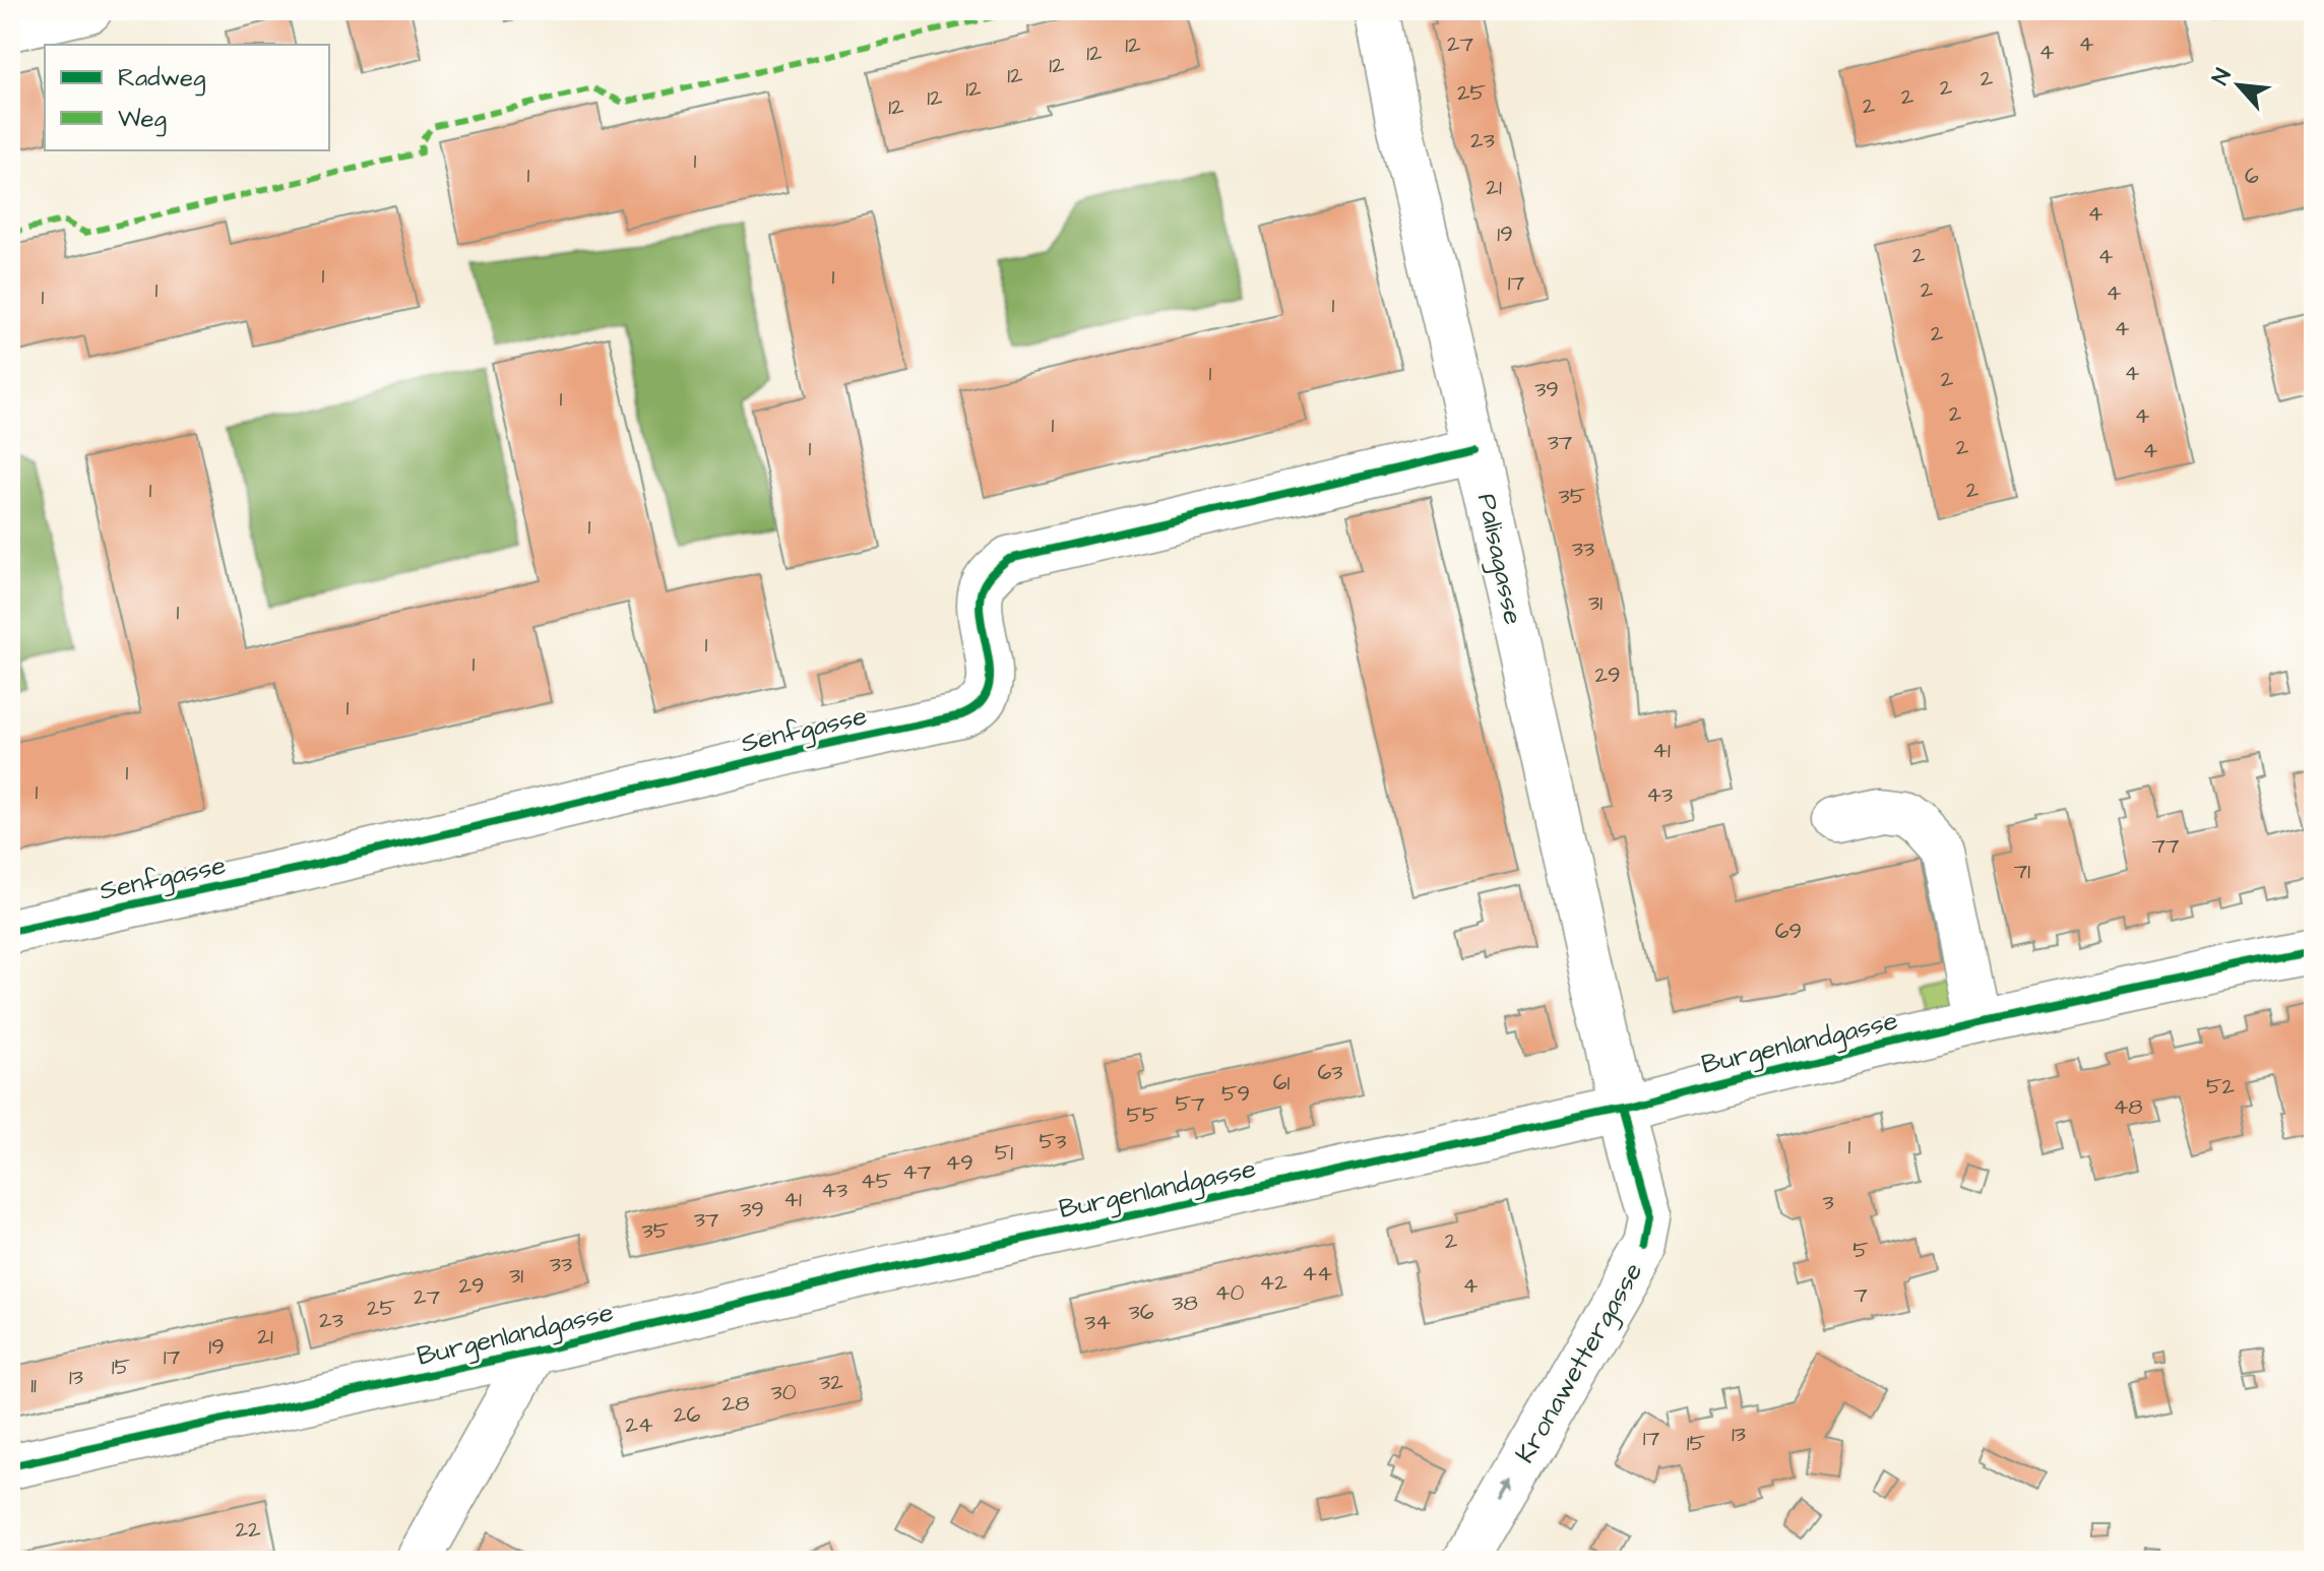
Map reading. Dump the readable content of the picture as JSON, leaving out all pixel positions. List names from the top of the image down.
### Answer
{
  "streets": {
    "street": [
      "Palisagasse",
      "Senfgasse",
      "Burgenlandgasse",
      "Kronawettergasse"
    ]
  },
  "crossings": [
    ["Palisagasse", "Senfgasse"],
    ["Palisagasse", "Burgenlandgasse"],
    ["Palisagasse", "Kronawettergasse"],
    ["Burgenlandgasse", "Kronawettergasse"]
  ],
  "one_way": ["Kronawettergasse"],
  "house_numbers": [
    "27",
    "4",
    "12",
    "4",
    "12",
    "12",
    "12",
    "2",
    "2",
    "12",
    "25",
    "2",
    "12",
    "2",
    "12",
    "23",
    "1",
    "1",
    "6",
    "21",
    "4",
    "19",
    "2",
    "4",
    "1",
    "1",
    "17",
    "1",
    "2",
    "4",
    "1",
    "1",
    "4",
    "2",
    "1",
    "4",
    "2",
    "39",
    "1",
    "2",
    "4",
    "1",
    "37",
    "2",
    "1",
    "4",
    "1",
    "2",
    "35",
    "1",
    "33",
    "31",
    "1",
    "1",
    "1",
    "29",
    "1",
    "41",
    "1",
    "1",
    "43",
    "77",
    "71",
    "69",
    "63",
    "61",
    "52",
    "59",
    "57",
    "48",
    "55",
    "53",
    "1",
    "51",
    "49",
    "47",
    "45",
    "43",
    "41",
    "3",
    "39",
    "37",
    "35",
    "2",
    "5",
    "33",
    "44",
    "31",
    "42",
    "29",
    "4",
    "40",
    "7",
    "27",
    "38",
    "25",
    "36",
    "23",
    "34",
    "21",
    "19",
    "17",
    "15",
    "13",
    "32",
    "11",
    "30",
    "28",
    "26",
    "24",
    "13",
    "17",
    "15",
    "22"
  ],
  "legend": ["Radweg", "Weg"],
  "north": "top left"
}
